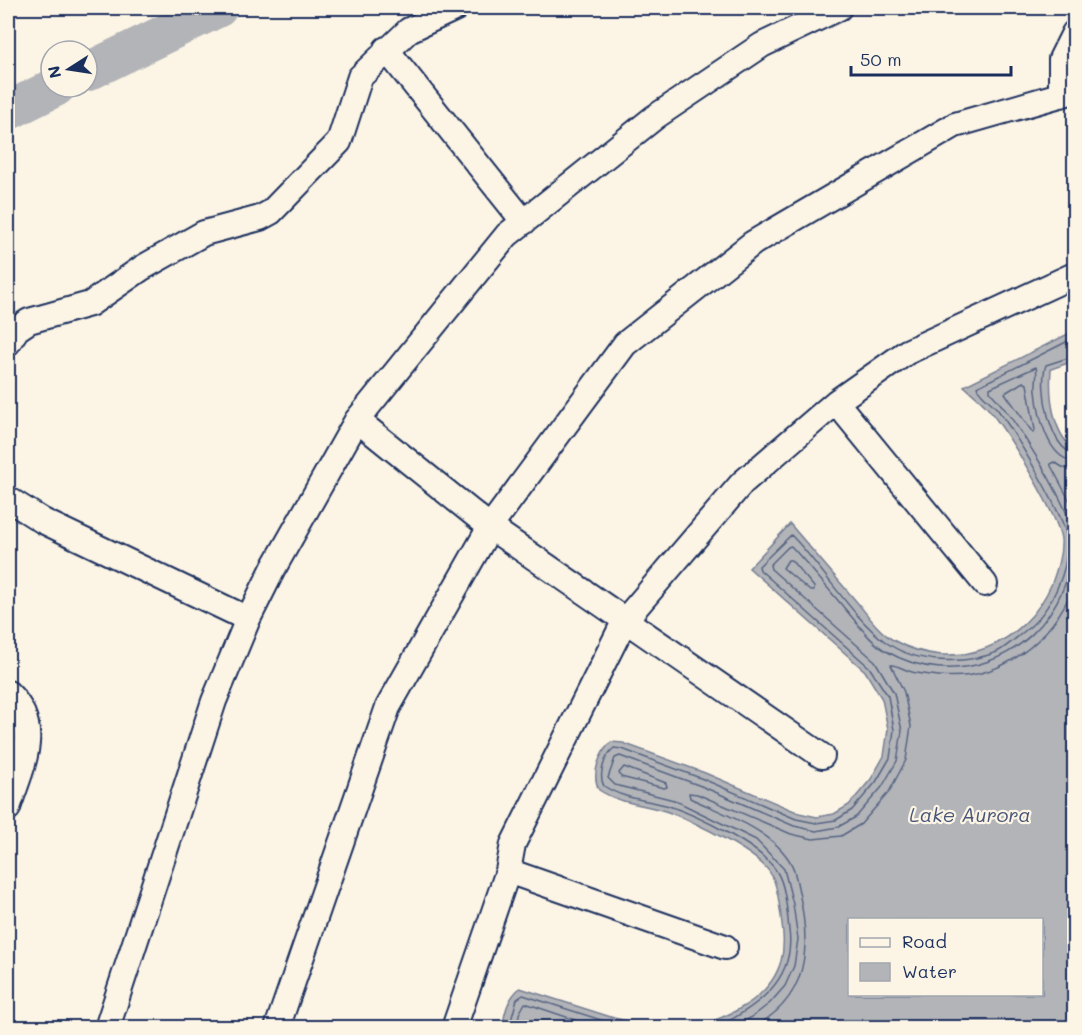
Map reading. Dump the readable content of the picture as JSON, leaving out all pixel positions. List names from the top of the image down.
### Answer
{
  "water": ["Lake Aurora"],
  "legend": ["Road", "Water"],
  "scale_bar": "50 m",
  "north": "left"
}
